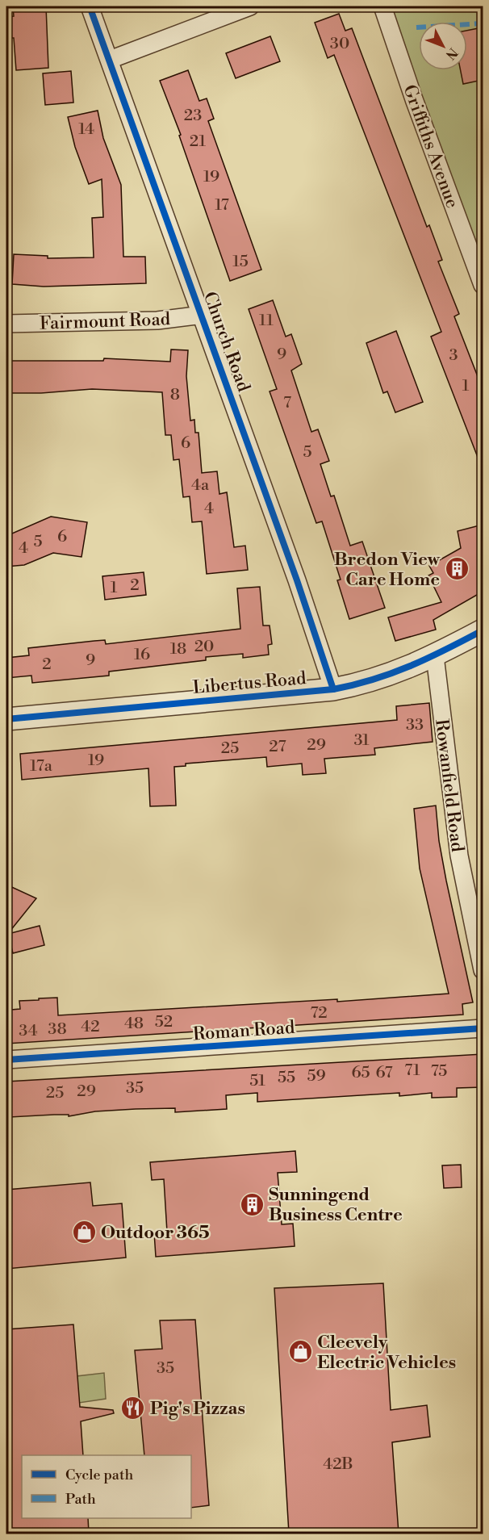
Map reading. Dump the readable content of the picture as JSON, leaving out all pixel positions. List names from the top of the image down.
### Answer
{
  "streets": {
    "street": [
      "Griffiths Avenue",
      "Fairmount Road",
      "Church Road",
      "Libertus Road",
      "Rowanfield Road",
      "Roman Road"
    ]
  },
  "crossings": [
    ["Fairmount Road", "Church Road"],
    ["Church Road", "Libertus Road"],
    ["Libertus Road", "Rowanfield Road"]
  ],
  "places": {
    "building": ["Bredon View Care Home", "Sunningend Business Centre"],
    "shop": ["Outdoor 365", "Cleevely Electric Vehicles"],
    "restaurant": ["Pig's Pizzas"]
  },
  "house_numbers": [
    "30",
    "23",
    "14",
    "21",
    "19",
    "17",
    "15",
    "11",
    "9",
    "3",
    "1",
    "8",
    "7",
    "6",
    "5",
    "4a",
    "4",
    "6",
    "5",
    "4",
    "2",
    "1",
    "20",
    "18",
    "16",
    "9",
    "2",
    "33",
    "31",
    "29",
    "27",
    "25",
    "19",
    "17a",
    "72",
    "52",
    "48",
    "42",
    "38",
    "34",
    "71",
    "75",
    "65",
    "67",
    "59",
    "55",
    "51",
    "35",
    "29",
    "25",
    "35",
    "42B"
  ],
  "legend": ["Cycle path", "Path"],
  "north": "bottom right"
}
